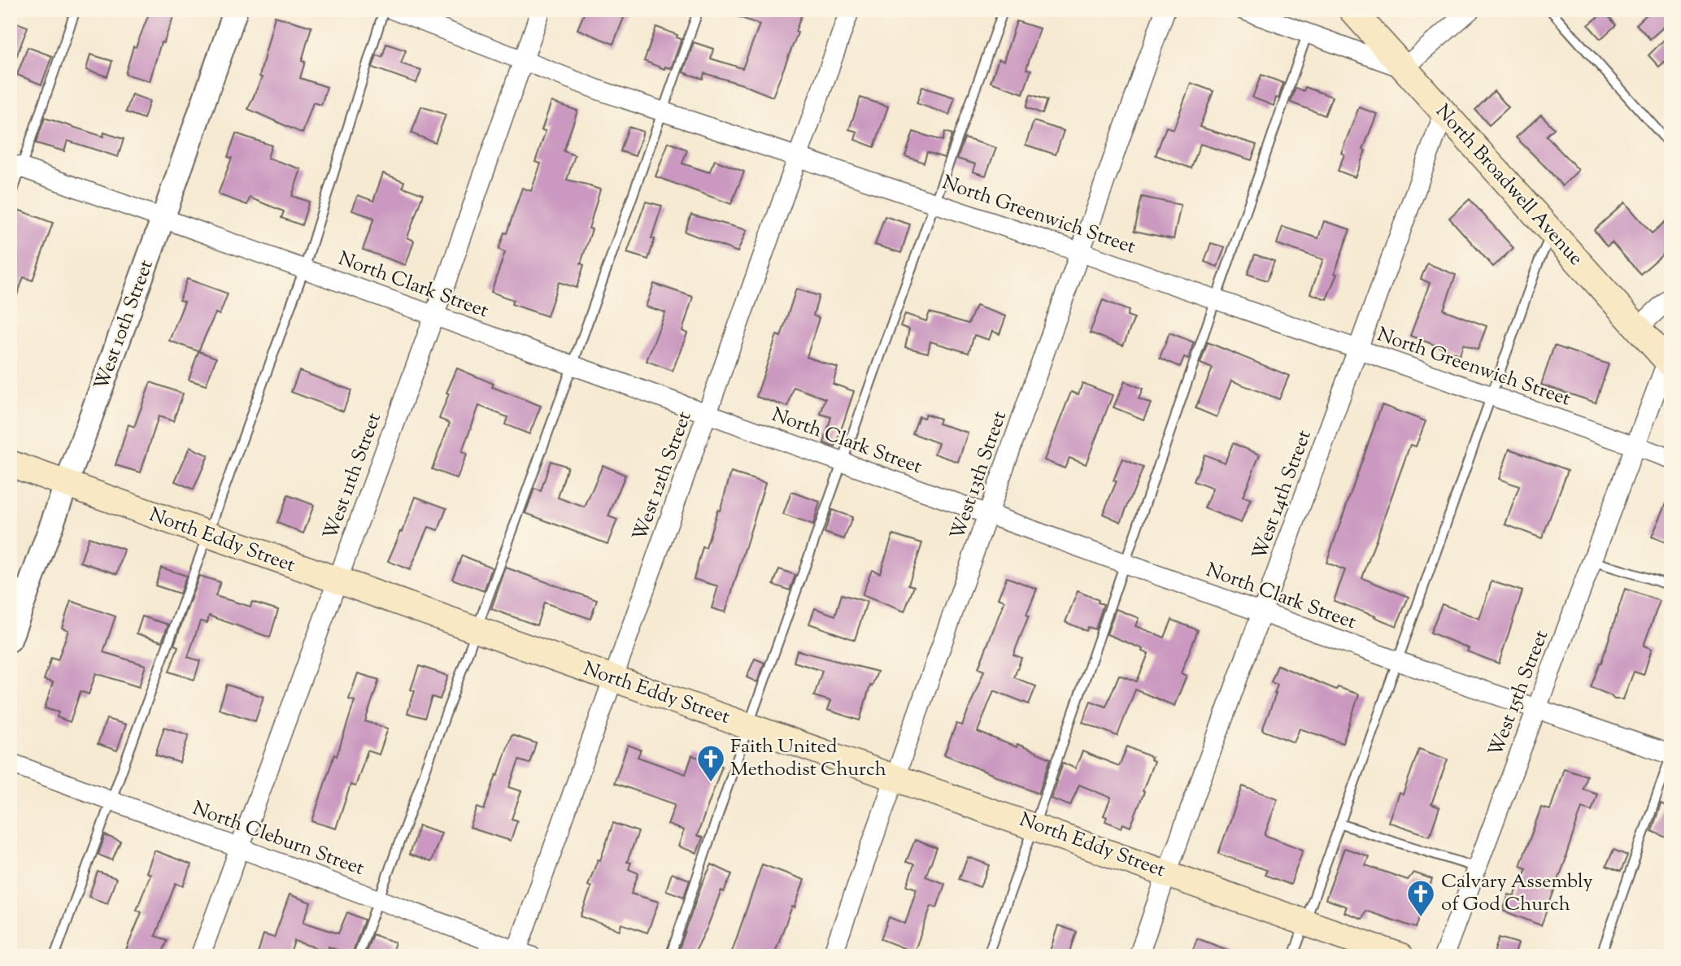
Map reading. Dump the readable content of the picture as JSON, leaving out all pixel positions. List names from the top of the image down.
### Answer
{
  "streets": {
    "main road": ["North Broadwell Avenue", "North Eddy Street"],
    "street": [
      "North Greenwich Street",
      "North Clark Street",
      "West 10th Street",
      "West 13th Street",
      "West 11th Street",
      "West 12th Street",
      "West 14th Street",
      "West 15th Street",
      "North Cleburn Street"
    ]
  },
  "crossings": [
    ["North Broadwell Avenue", "North Greenwich Street"],
    ["North Broadwell Avenue", "West 14th Street"],
    ["North Broadwell Avenue", "West 15th Street"],
    ["North Greenwich Street", "West 13th Street"],
    ["North Greenwich Street", "West 11th Street"],
    ["North Greenwich Street", "West 12th Street"],
    ["North Greenwich Street", "West 14th Street"],
    ["North Greenwich Street", "West 15th Street"],
    ["North Clark Street", "West 10th Street"],
    ["North Clark Street", "West 13th Street"],
    ["North Clark Street", "West 11th Street"],
    ["North Clark Street", "West 12th Street"],
    ["North Clark Street", "West 14th Street"],
    ["North Clark Street", "West 15th Street"],
    ["West 10th Street", "North Eddy Street"],
    ["West 13th Street", "North Eddy Street"],
    ["West 11th Street", "North Eddy Street"],
    ["West 11th Street", "North Cleburn Street"],
    ["West 12th Street", "North Eddy Street"],
    ["West 12th Street", "North Cleburn Street"],
    ["West 14th Street", "North Eddy Street"]
  ],
  "places": {
    "church": ["Faith United Methodist Church", "Calvary Assembly of God Church"]
  }
}
